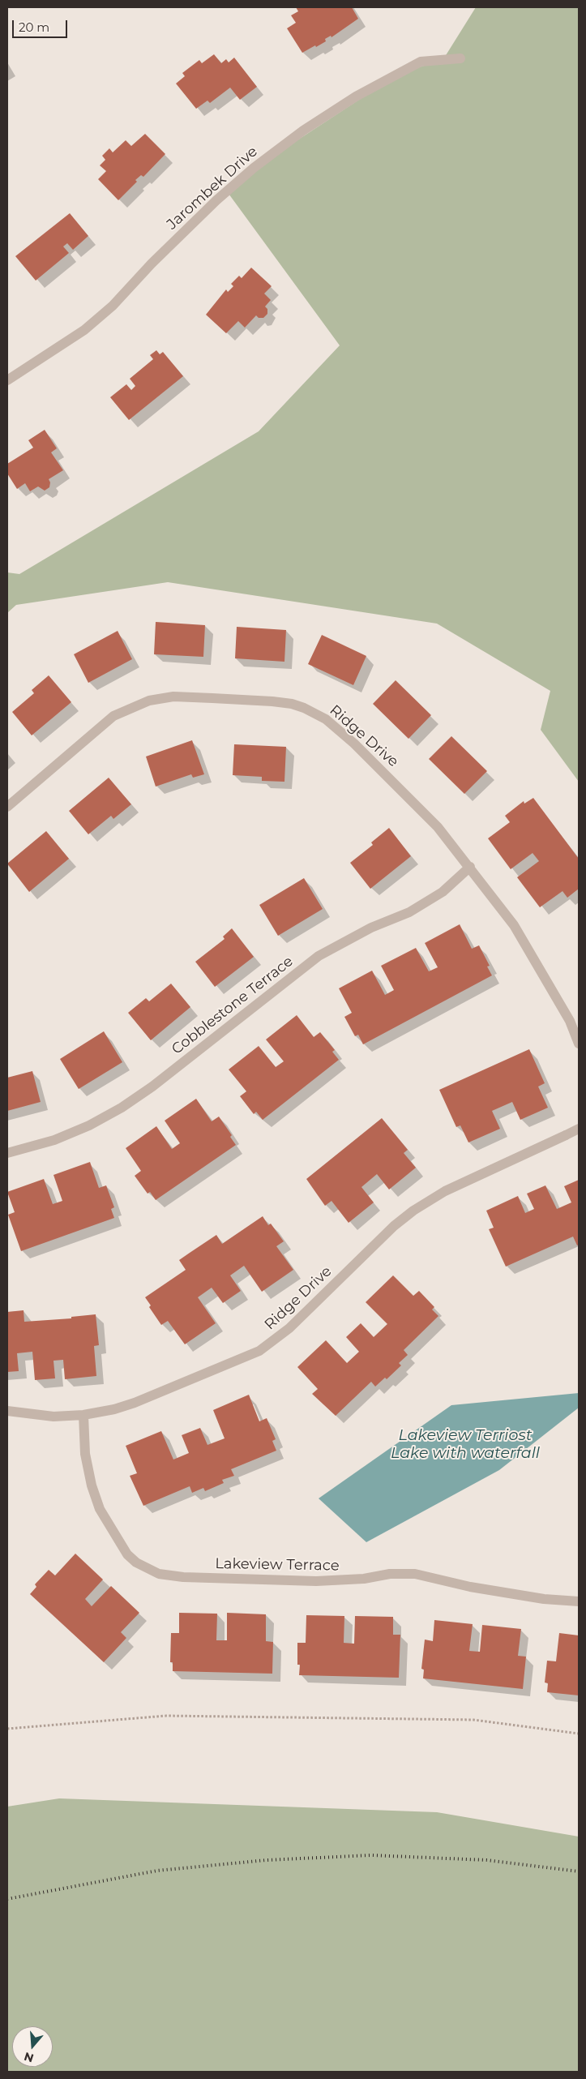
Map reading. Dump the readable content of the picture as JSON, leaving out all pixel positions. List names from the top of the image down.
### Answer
{
  "streets": {
    "street": [
      "Jarombek Drive",
      "Ridge Drive",
      "Cobblestone Terrace",
      "Lakeview Terrace"
    ]
  },
  "crossings": [
    ["Ridge Drive", "Cobblestone Terrace"],
    ["Ridge Drive", "Lakeview Terrace"]
  ],
  "water": ["Lakeview Terriost Lake with waterfall"],
  "scale_bar": "20 m",
  "north": "bottom"
}
